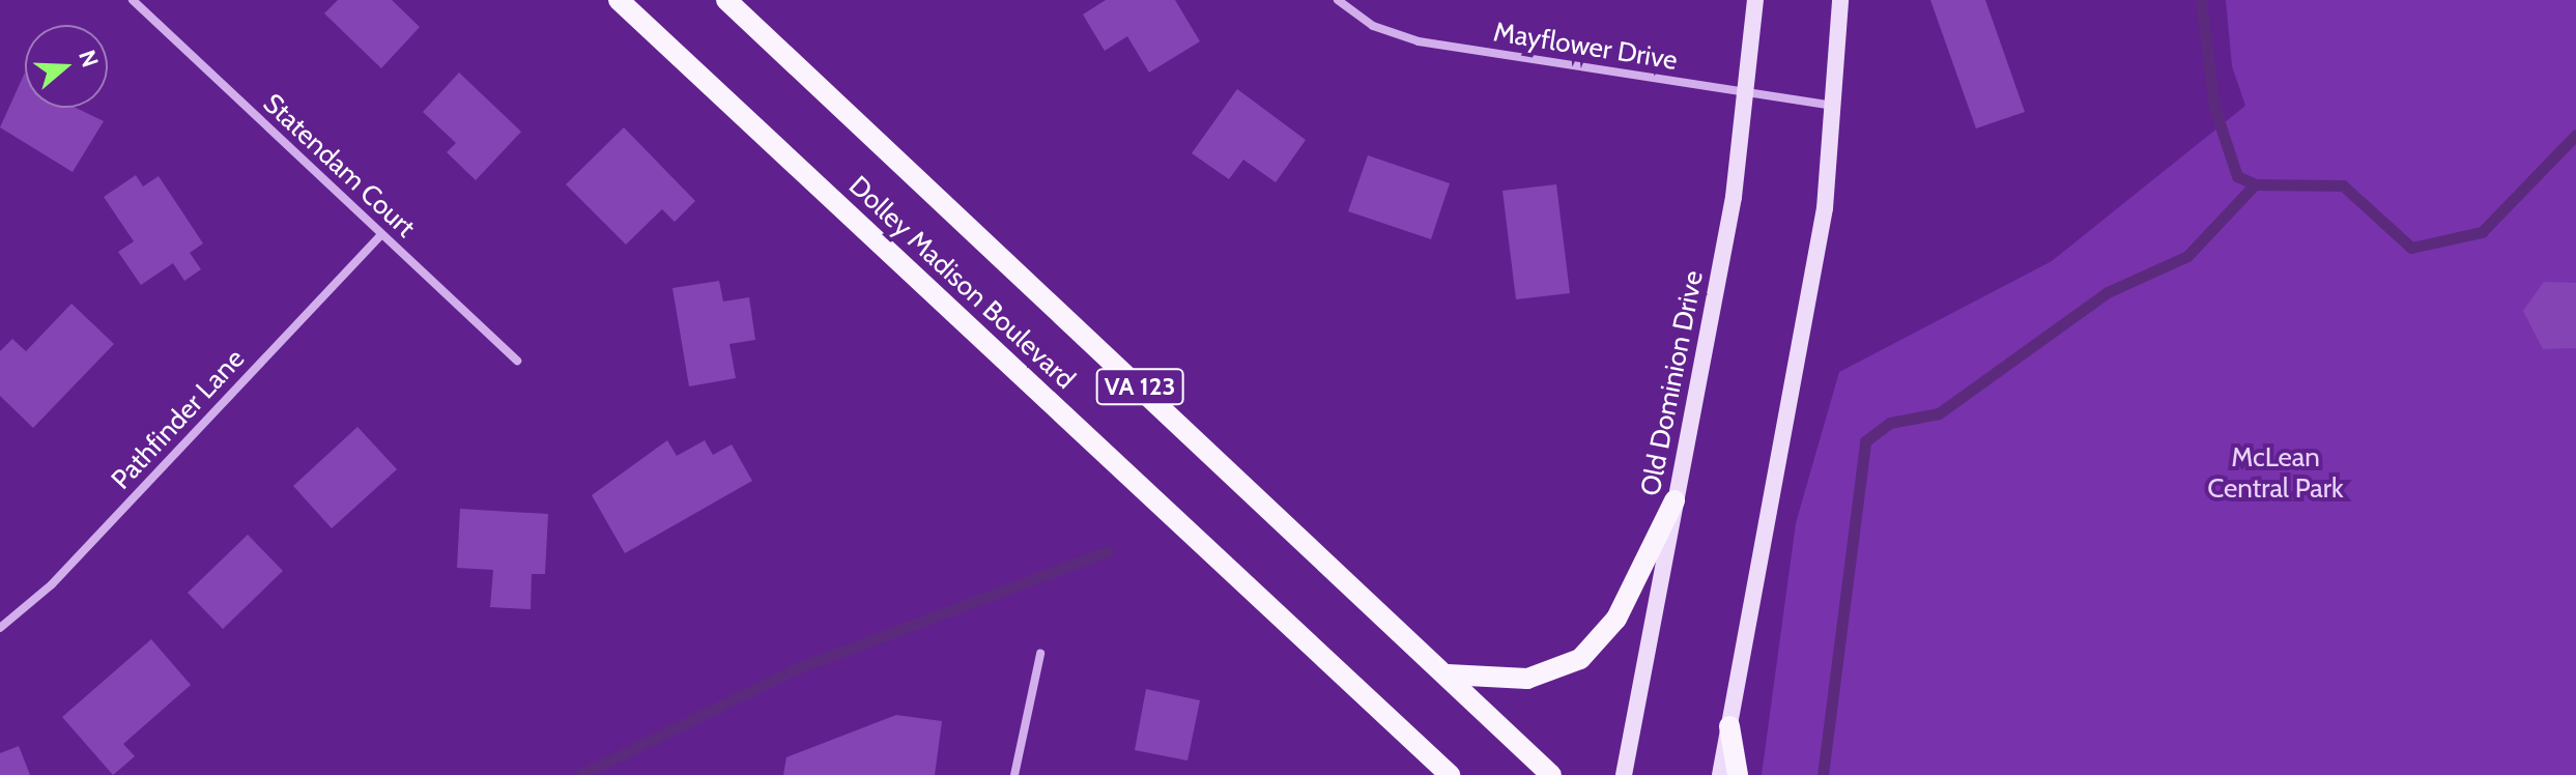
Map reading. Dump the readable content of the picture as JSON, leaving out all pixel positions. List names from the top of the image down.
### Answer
{
  "streets": {
    "main road": ["Dolley Madison Boulevard", "Old Dominion Drive", "VA 123"],
    "street": ["Mayflower Drive", "Statendam Court", "Pathfinder Lane"]
  },
  "crossings": [
    ["Mayflower Drive", "Old Dominion Drive"],
    ["Statendam Court", "Pathfinder Lane"]
  ],
  "parks": ["McLean Central Park"],
  "north": "right"
}
